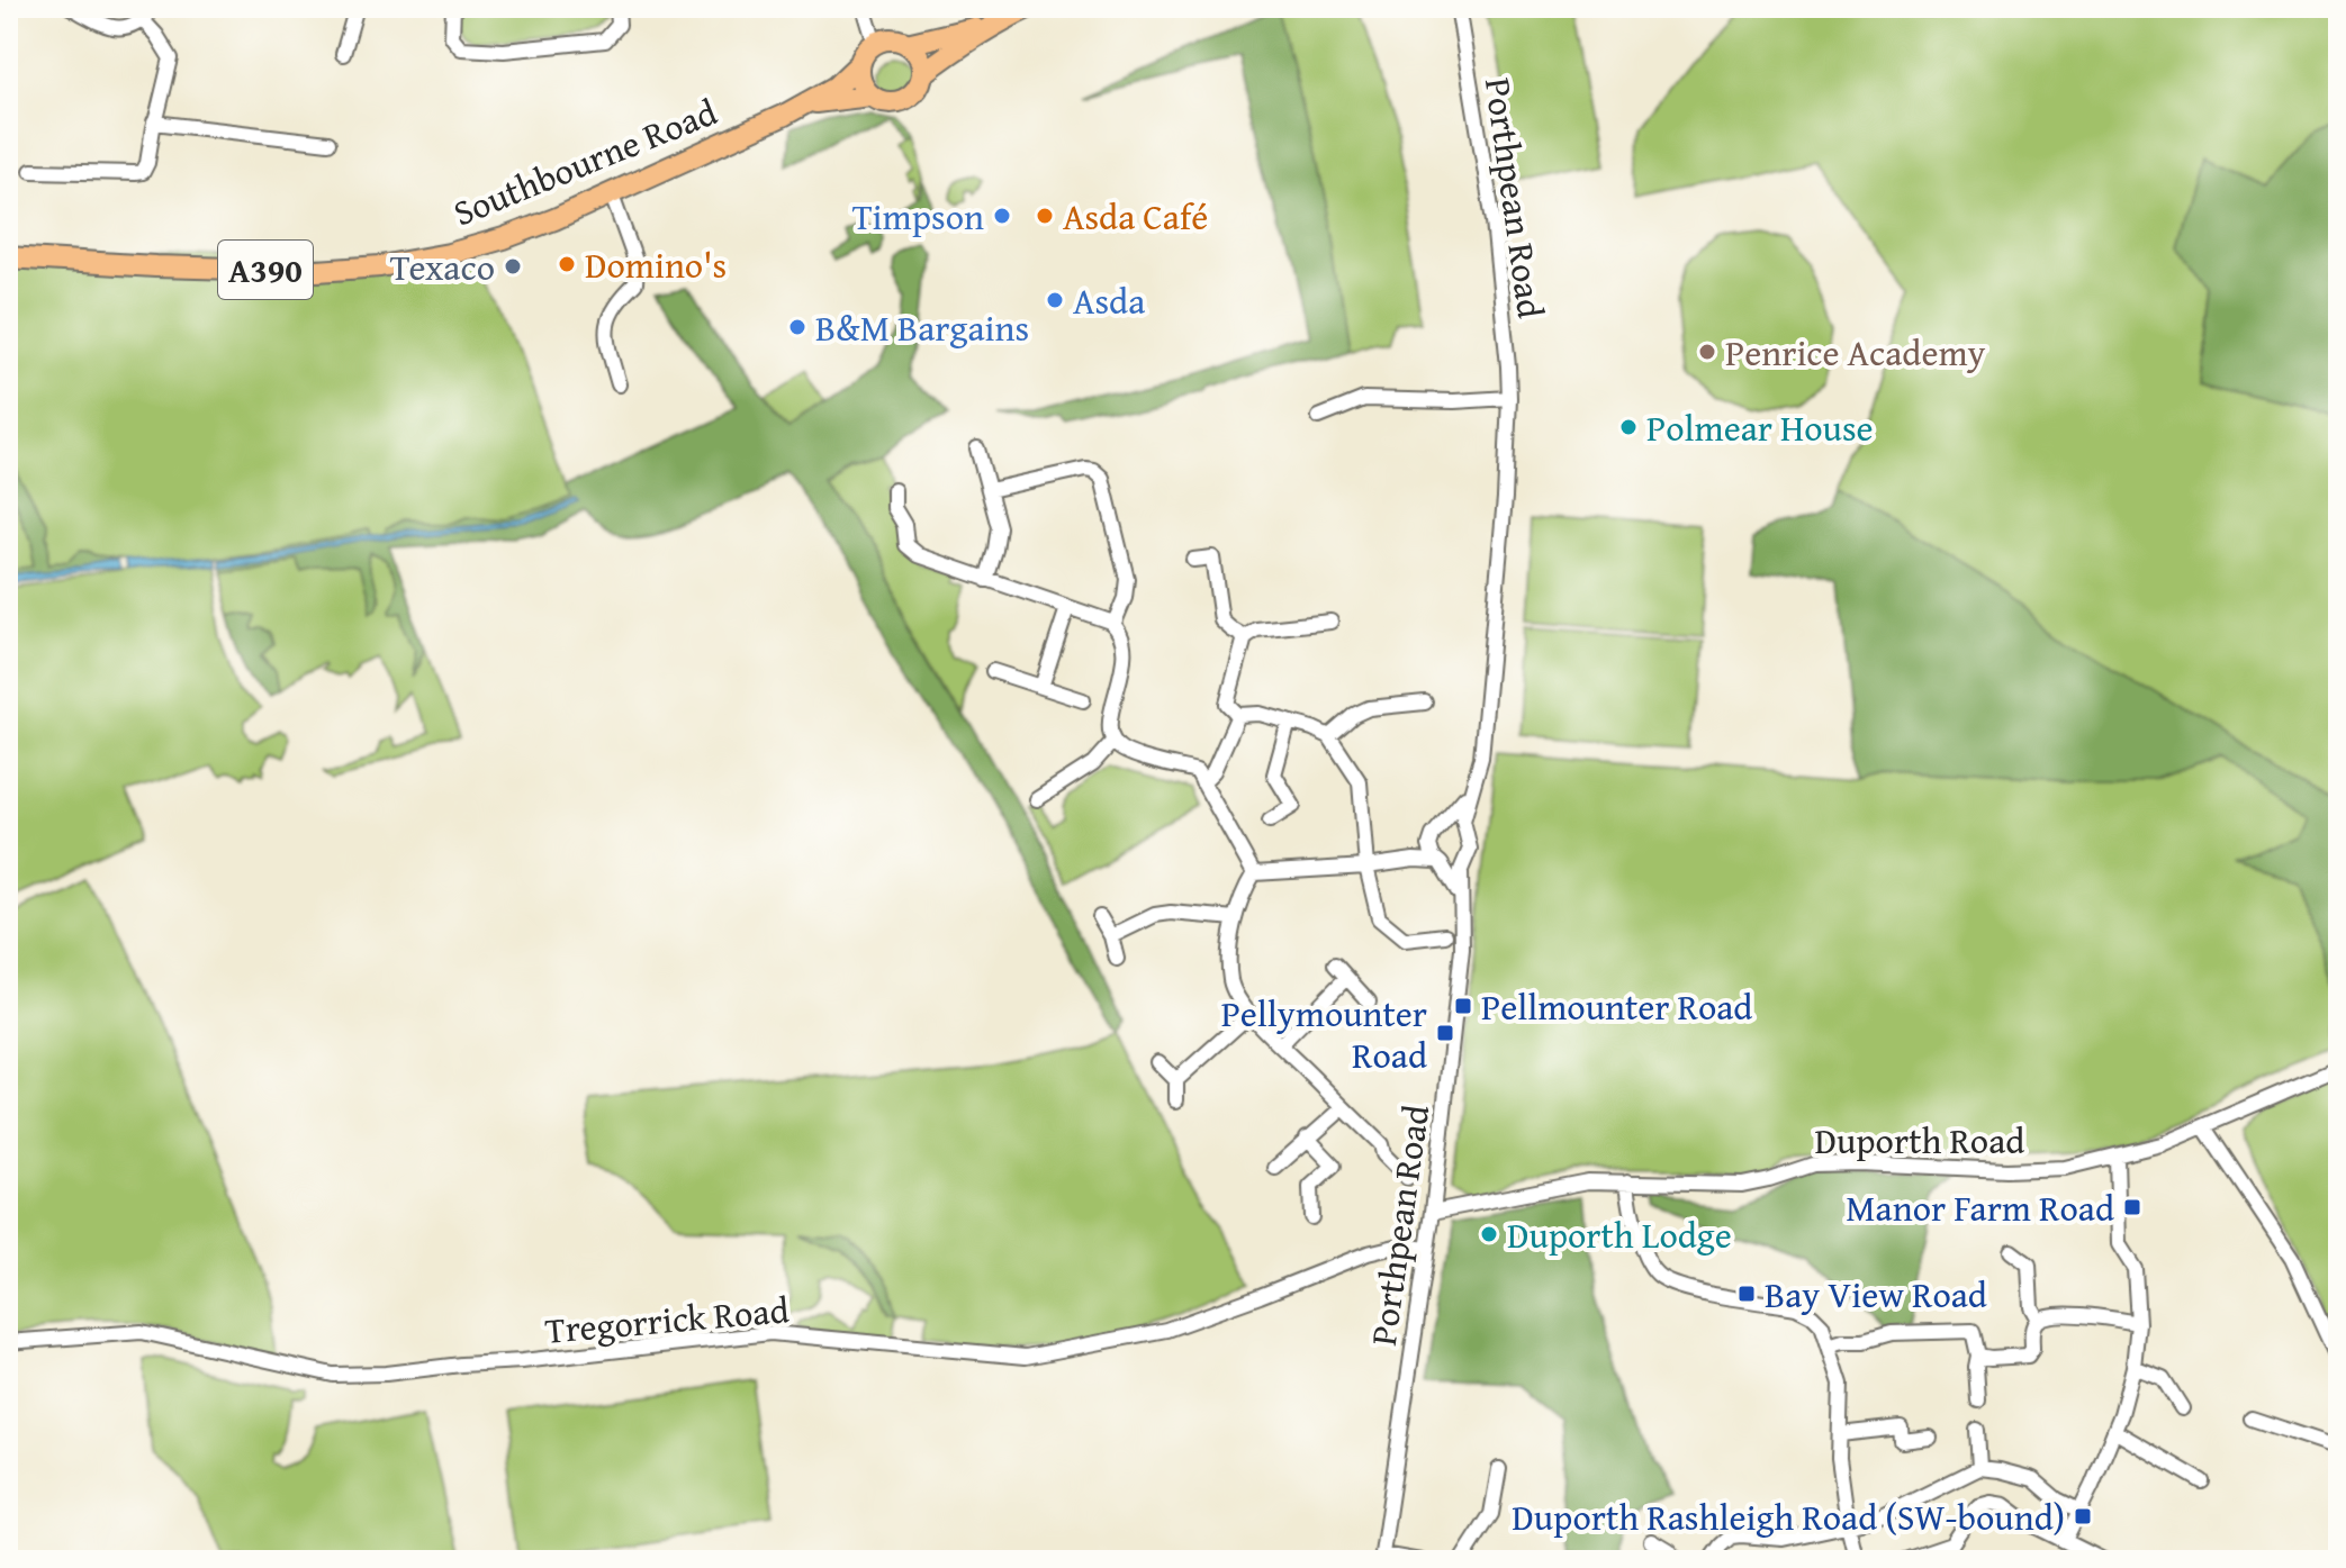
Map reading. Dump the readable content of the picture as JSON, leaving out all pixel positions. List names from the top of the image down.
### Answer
{
  "streets": {
    "highway": ["Southbourne Road", "A390"],
    "street": ["Porthpean Road", "Duporth Road", "Tregorrick Road"]
  },
  "crossings": [
    ["Southbourne Road", "A390"],
    ["Porthpean Road", "Duporth Road"],
    ["Porthpean Road", "Tregorrick Road"]
  ],
  "places": {
    "other": [
      "Timpson",
      "Asda Café",
      "Domino's",
      "Texaco",
      "Asda",
      "B&M Bargains",
      "Penrice Academy",
      "Polmear House",
      "Duporth Lodge"
    ],
    "transit": [
      "Pellmounter Road",
      "Pellymounter Road",
      "Manor Farm Road",
      "Bay View Road",
      "Duporth Rashleigh Road (SW-bound)"
    ]
  }
}
